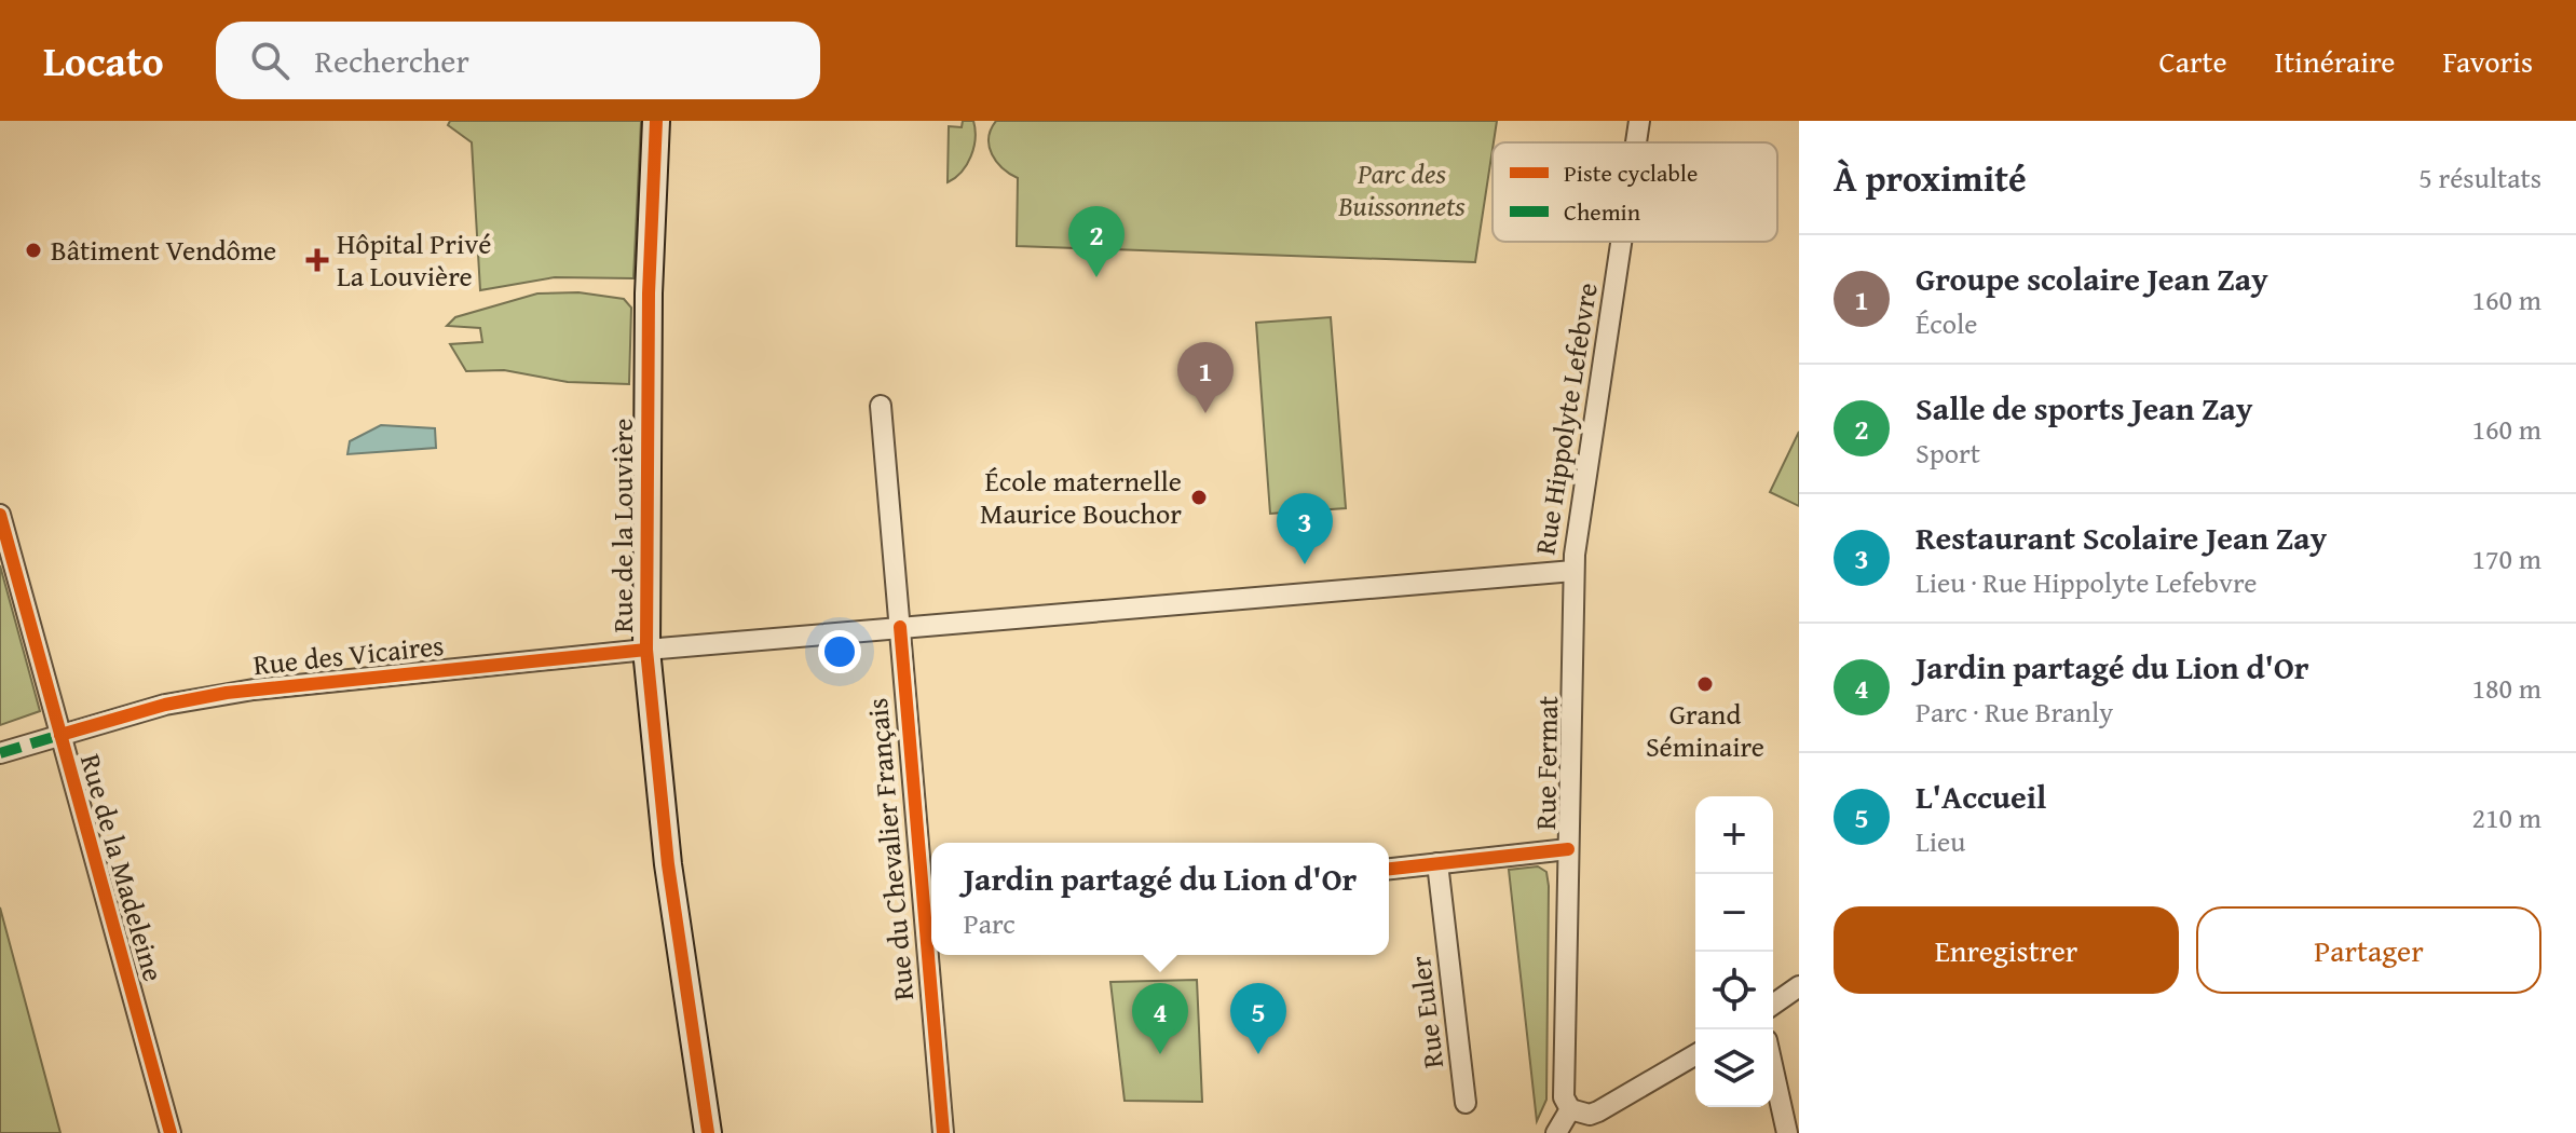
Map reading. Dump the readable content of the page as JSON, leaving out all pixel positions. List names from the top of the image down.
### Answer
{
  "streets": {
    "street": [
      "Rue Hippolyte Lefebvre",
      "Rue de la Louvière",
      "Rue des Vicaires",
      "Rue Fermat",
      "Rue du Chevalier Français",
      "Rue de la Madeleine",
      "Rue Euler"
    ]
  },
  "crossings": [
    ["Rue Hippolyte Lefebvre", "Rue de la Louvière"],
    ["Rue Hippolyte Lefebvre", "Rue des Vicaires"],
    ["Rue Hippolyte Lefebvre", "Rue Fermat"],
    ["Rue Hippolyte Lefebvre", "Rue du Chevalier Français"],
    ["Rue de la Louvière", "Rue des Vicaires"],
    ["Rue des Vicaires", "Rue de la Madeleine"]
  ],
  "parks": ["Parc des Buissonnets"],
  "places": {
    "other": ["Bâtiment Vendôme", "École maternelle Maurice Bouchor", "Grand Séminaire"],
    "health": ["Hôpital Privé La Louvière"]
  },
  "legend": ["Piste cyclable", "Chemin"],
  "page": {
    "header": "Locato",
    "search": "Rechercher",
    "nav": ["Carte", "Itinéraire", "Favoris"],
    "heading": ["À proximité", "5 résultats"],
    "pins": [
      "2",
      "1",
      "3",
      "4",
      "5"
    ],
    "list": [
      {
        "mark": "1",
        "name": "Groupe scolaire Jean Zay",
        "note": "École",
        "value": "160 m"
      },
      {
        "mark": "2",
        "name": "Salle de sports Jean Zay",
        "note": "Sport",
        "value": "160 m"
      },
      {
        "mark": "3",
        "name": "Restaurant Scolaire Jean Zay",
        "note": "Lieu · Rue Hippolyte Lefebvre",
        "value": "170 m"
      },
      {
        "mark": "4",
        "name": "Jardin partagé du Lion d'Or",
        "note": "Parc · Rue Branly",
        "value": "180 m"
      },
      {
        "mark": "5",
        "name": "L'Accueil",
        "note": "Lieu",
        "value": "210 m"
      }
    ],
    "map_buttons": ["+", "−"],
    "popup": ["Jardin partagé du Lion d'Or", "Parc"],
    "buttons": ["Enregistrer", "Partager"]
  }
}
